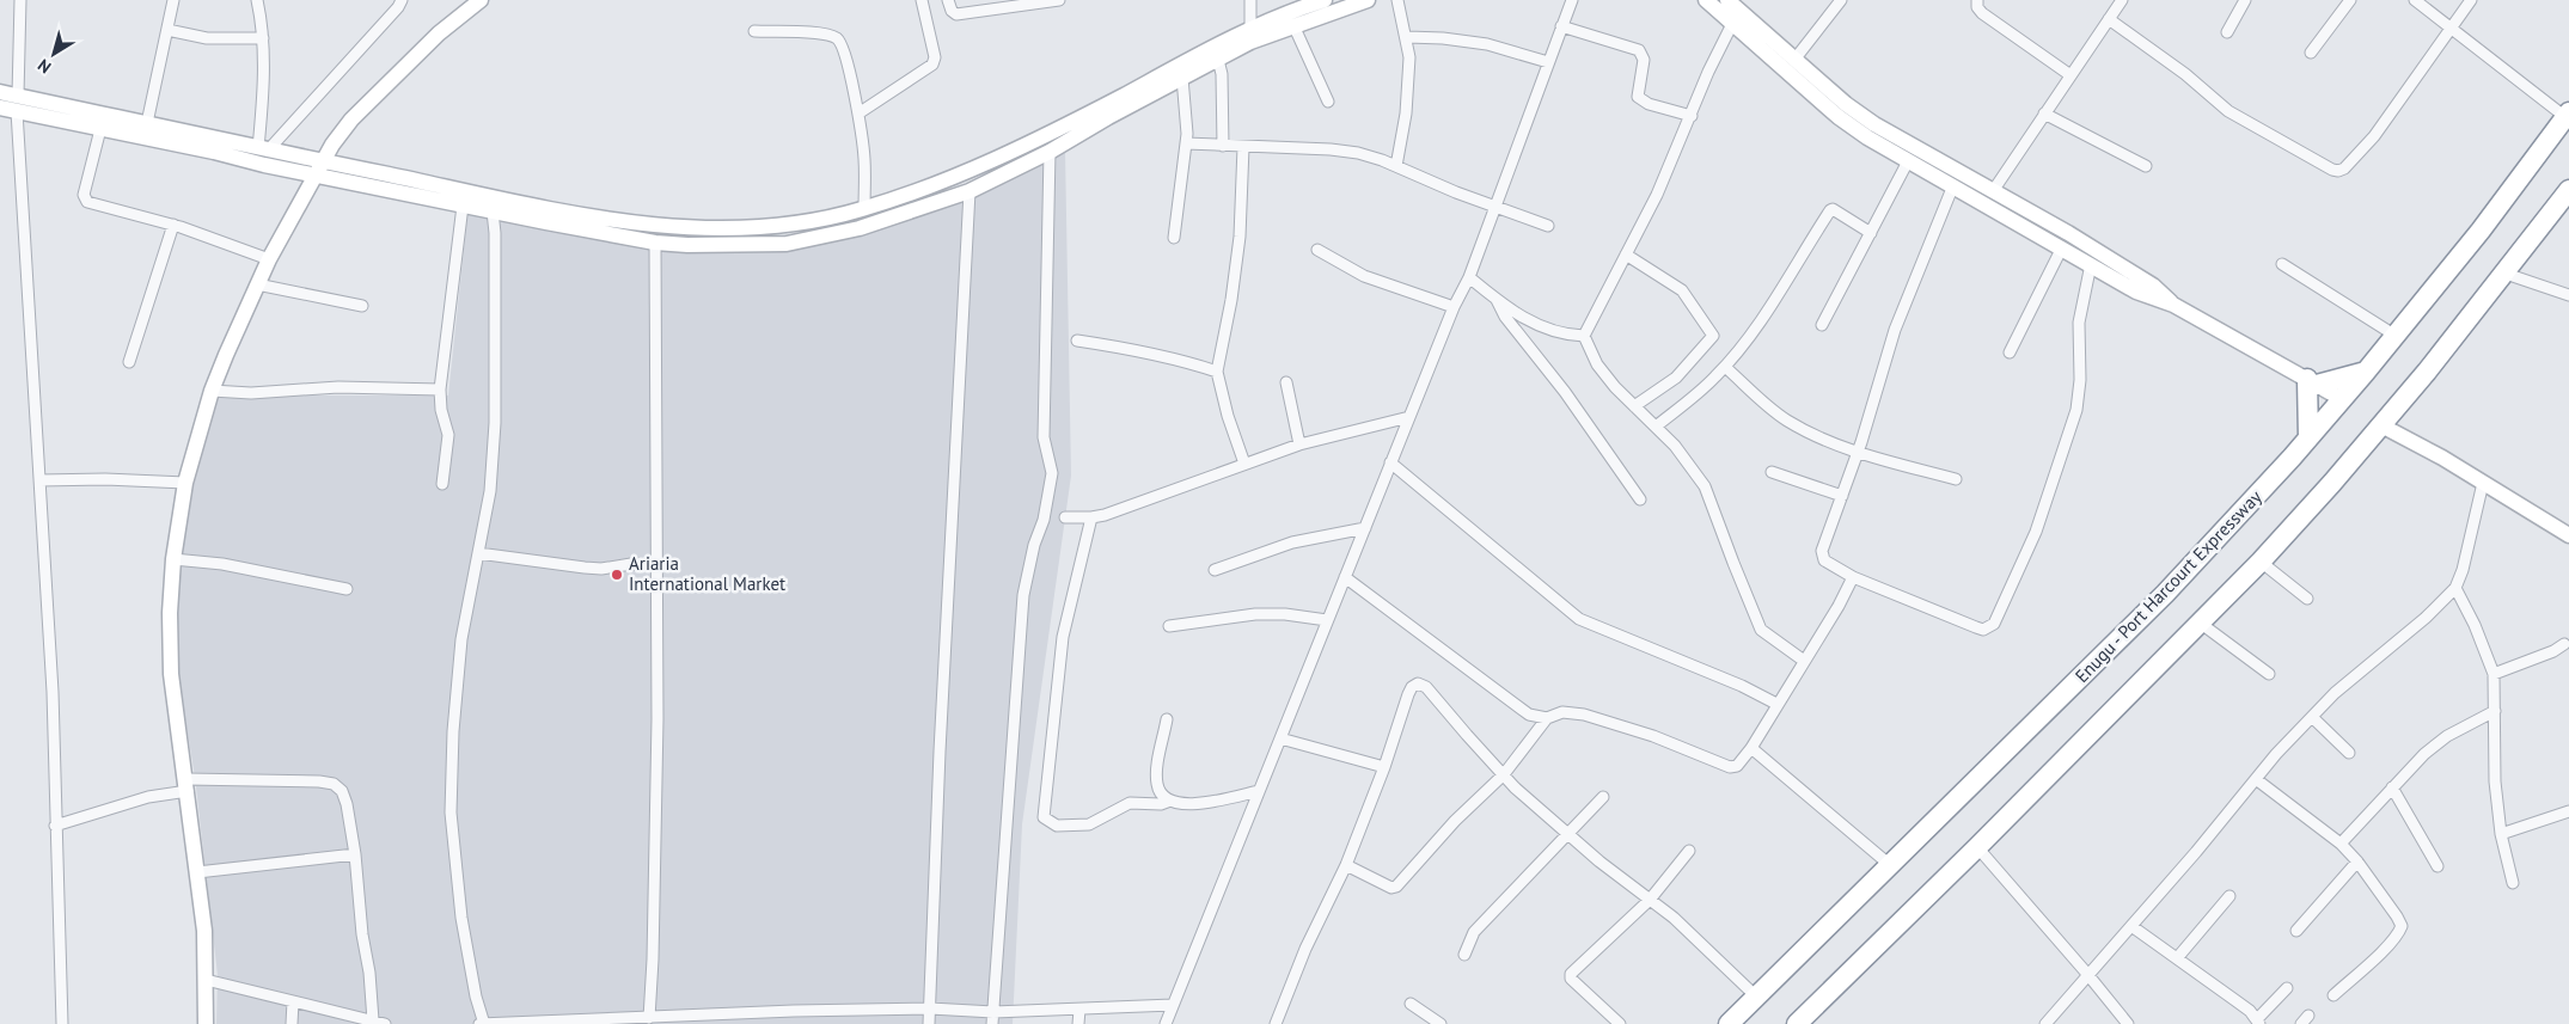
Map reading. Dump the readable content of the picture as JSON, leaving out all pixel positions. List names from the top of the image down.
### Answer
{
  "streets": {
    "highway": ["Enugu - Port Harcourt Expressway"]
  },
  "places": ["Ariaria International Market"],
  "north": "bottom left"
}
